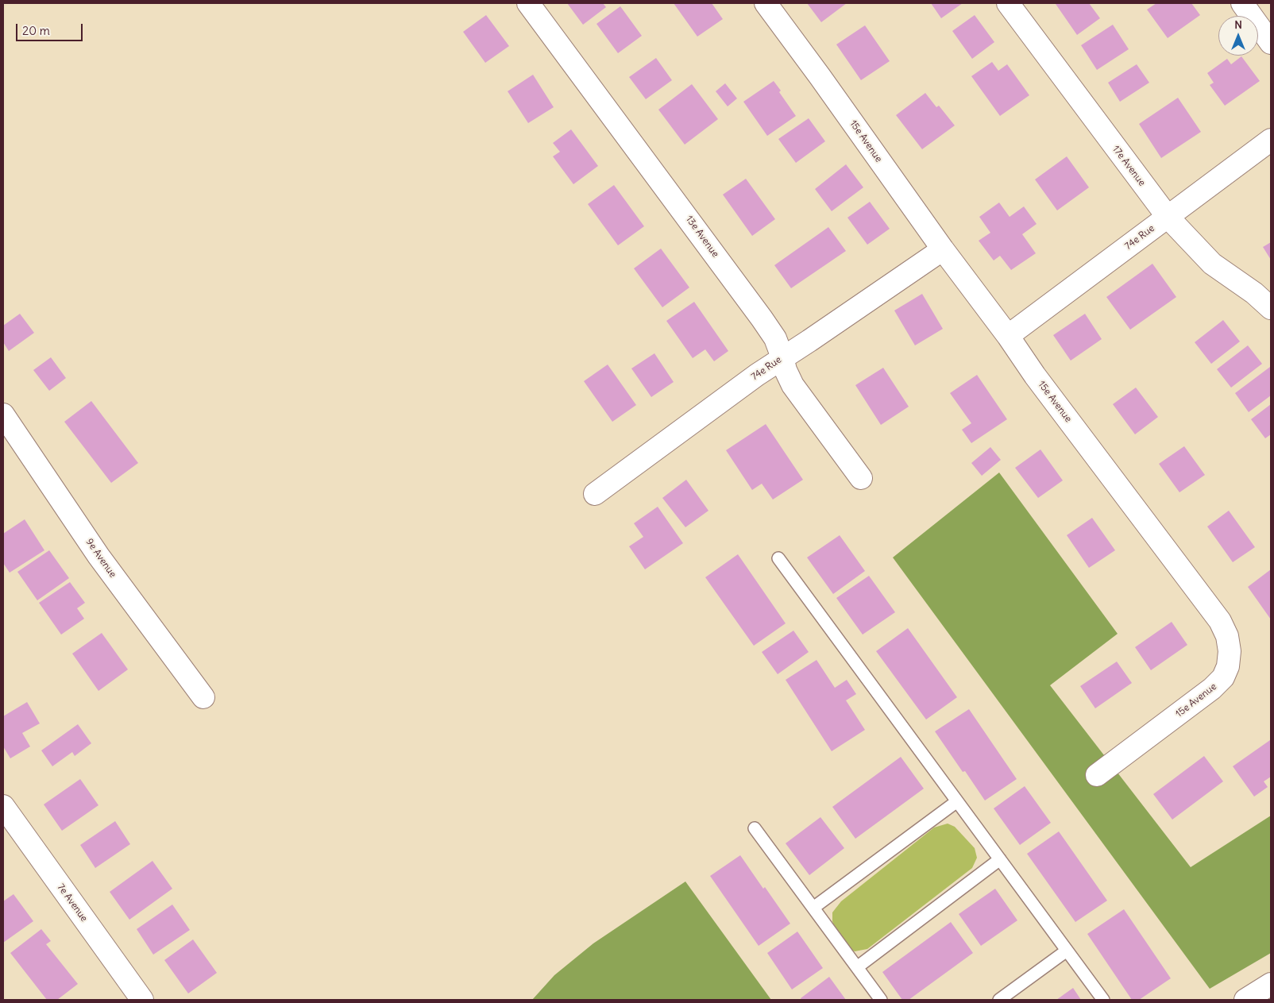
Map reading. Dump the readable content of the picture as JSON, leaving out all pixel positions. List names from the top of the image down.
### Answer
{
  "streets": {
    "street": [
      "15e Avenue",
      "17e Avenue",
      "13e Avenue",
      "74e Rue",
      "9e Avenue",
      "7e Avenue"
    ]
  },
  "crossings": [
    ["15e Avenue", "74e Rue"],
    ["17e Avenue", "74e Rue"],
    ["13e Avenue", "74e Rue"]
  ],
  "scale_bar": "20 m",
  "north": "top"
}
